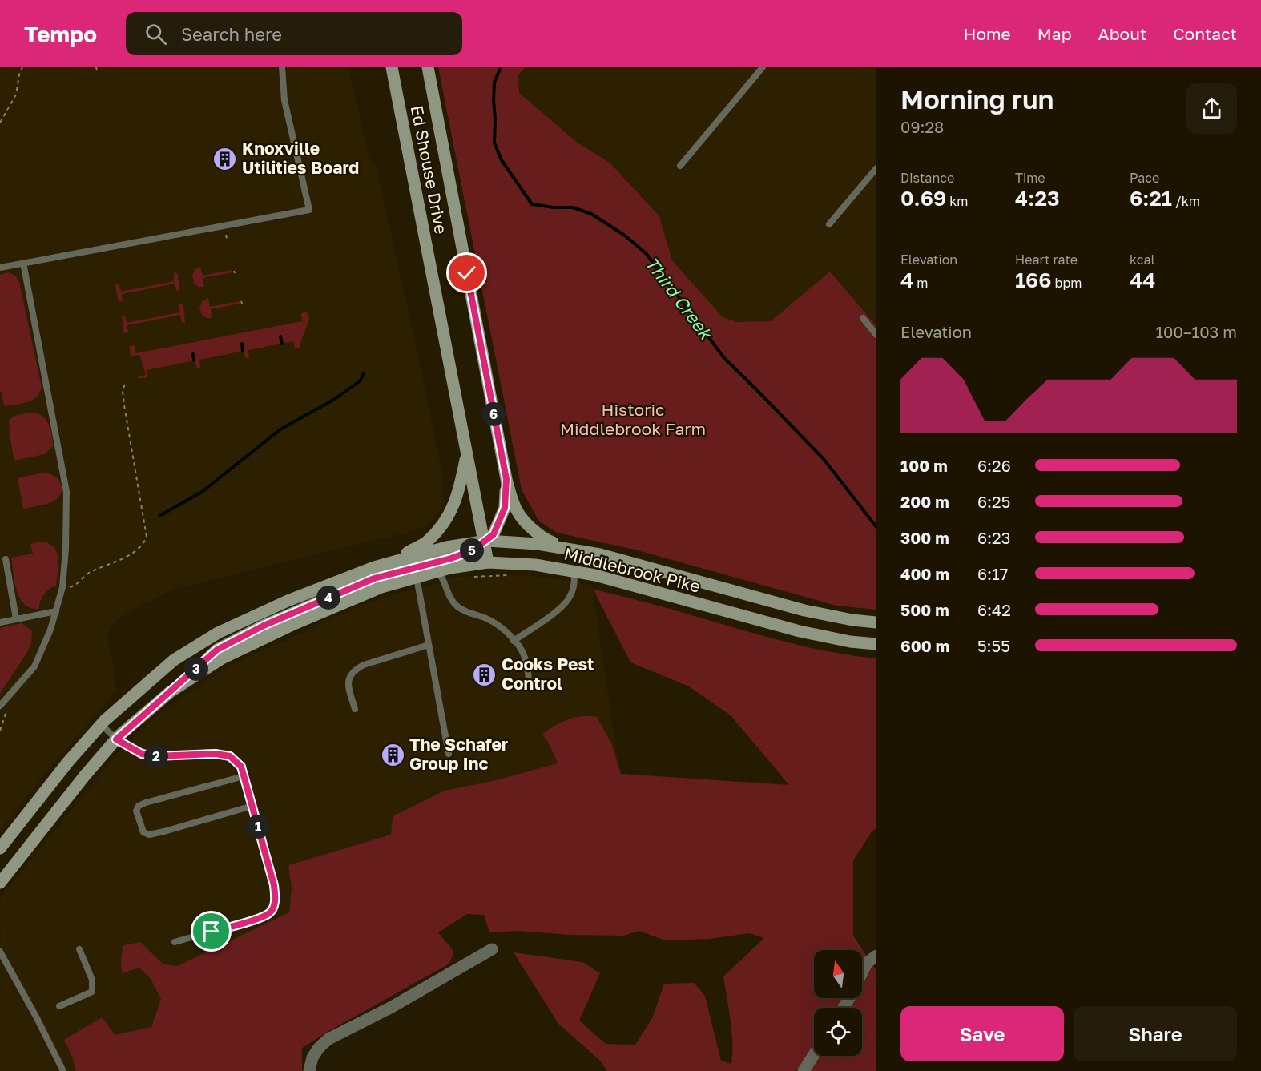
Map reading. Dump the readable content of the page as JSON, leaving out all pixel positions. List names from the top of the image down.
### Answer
{
  "streets": {
    "main road": ["Ed Shouse Drive", "Middlebrook Pike"]
  },
  "crossings": [
    ["Ed Shouse Drive", "Middlebrook Pike"]
  ],
  "water": ["Third Creek"],
  "parks": ["Historic Middlebrook Farm"],
  "places": {
    "building": ["Knoxville Utilities Board", "Cooks Pest Control", "The Schafer Group Inc"]
  },
  "north": "top",
  "page": {
    "header": "Tempo",
    "search": "Search here",
    "nav": [
      "Home",
      "Map",
      "About",
      "Contact"
    ],
    "heading": ["Morning run", "09:28"],
    "stats": [
      ["Distance", "0.69 km"],
      ["Time", "4:23"],
      ["Pace", "6:21 /km"],
      ["Elevation", "4 m"],
      ["Heart rate", "166 bpm"],
      ["kcal", "44"]
    ],
    "chart": ["Elevation", "100–103 m"],
    "pins": [
      "6",
      "5",
      "4",
      "3",
      "2",
      "1"
    ],
    "list": [
      {
        "name": "100 m",
        "note": "6:26"
      },
      {
        "name": "200 m",
        "note": "6:25"
      },
      {
        "name": "300 m",
        "note": "6:23"
      },
      {
        "name": "400 m",
        "note": "6:17"
      },
      {
        "name": "500 m",
        "note": "6:42"
      },
      {
        "name": "600 m",
        "note": "5:55"
      }
    ],
    "buttons": ["Save", "Share"]
  }
}
